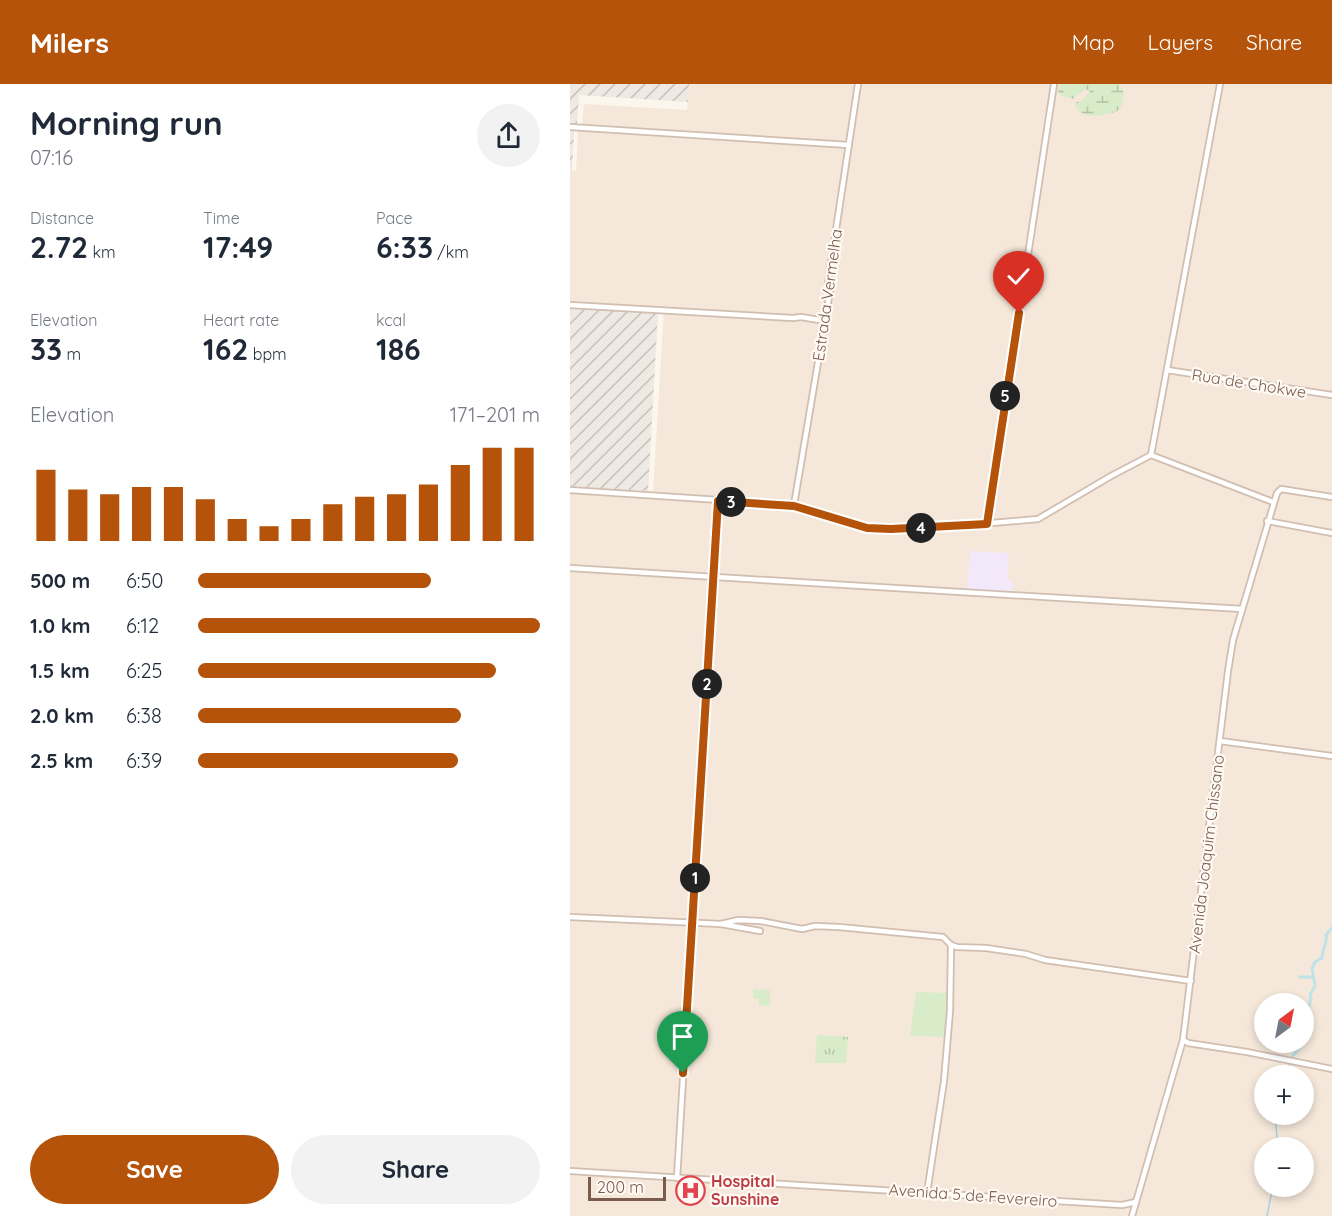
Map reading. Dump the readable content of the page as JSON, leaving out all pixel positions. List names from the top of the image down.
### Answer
{
  "streets": {
    "street": [
      "Estrada Vermelha",
      "Rua de Chokwe",
      "Avenida Joaquim Chissano",
      "Avenida 5 de Fevereiro"
    ]
  },
  "places": {
    "hospital": ["Hospital Sunshine"]
  },
  "scale_bar": "200 m",
  "north": "top right",
  "page": {
    "header": "Milers",
    "nav": ["Map", "Layers", "Share"],
    "heading": ["Morning run", "07:16"],
    "stats": [
      ["Distance", "2.72 km"],
      ["Time", "17:49"],
      ["Pace", "6:33 /km"],
      ["Elevation", "33 m"],
      ["Heart rate", "162 bpm"],
      ["kcal", "186"]
    ],
    "pins": [
      "5",
      "3",
      "4",
      "2",
      "1"
    ],
    "chart": ["Elevation", "171–201 m"],
    "list": [
      {
        "name": "500 m",
        "note": "6:50"
      },
      {
        "name": "1.0 km",
        "note": "6:12"
      },
      {
        "name": "1.5 km",
        "note": "6:25"
      },
      {
        "name": "2.0 km",
        "note": "6:38"
      },
      {
        "name": "2.5 km",
        "note": "6:39"
      }
    ],
    "map_buttons": ["+", "−"],
    "buttons": ["Save", "Share"],
    "scale": "200 m"
  }
}
